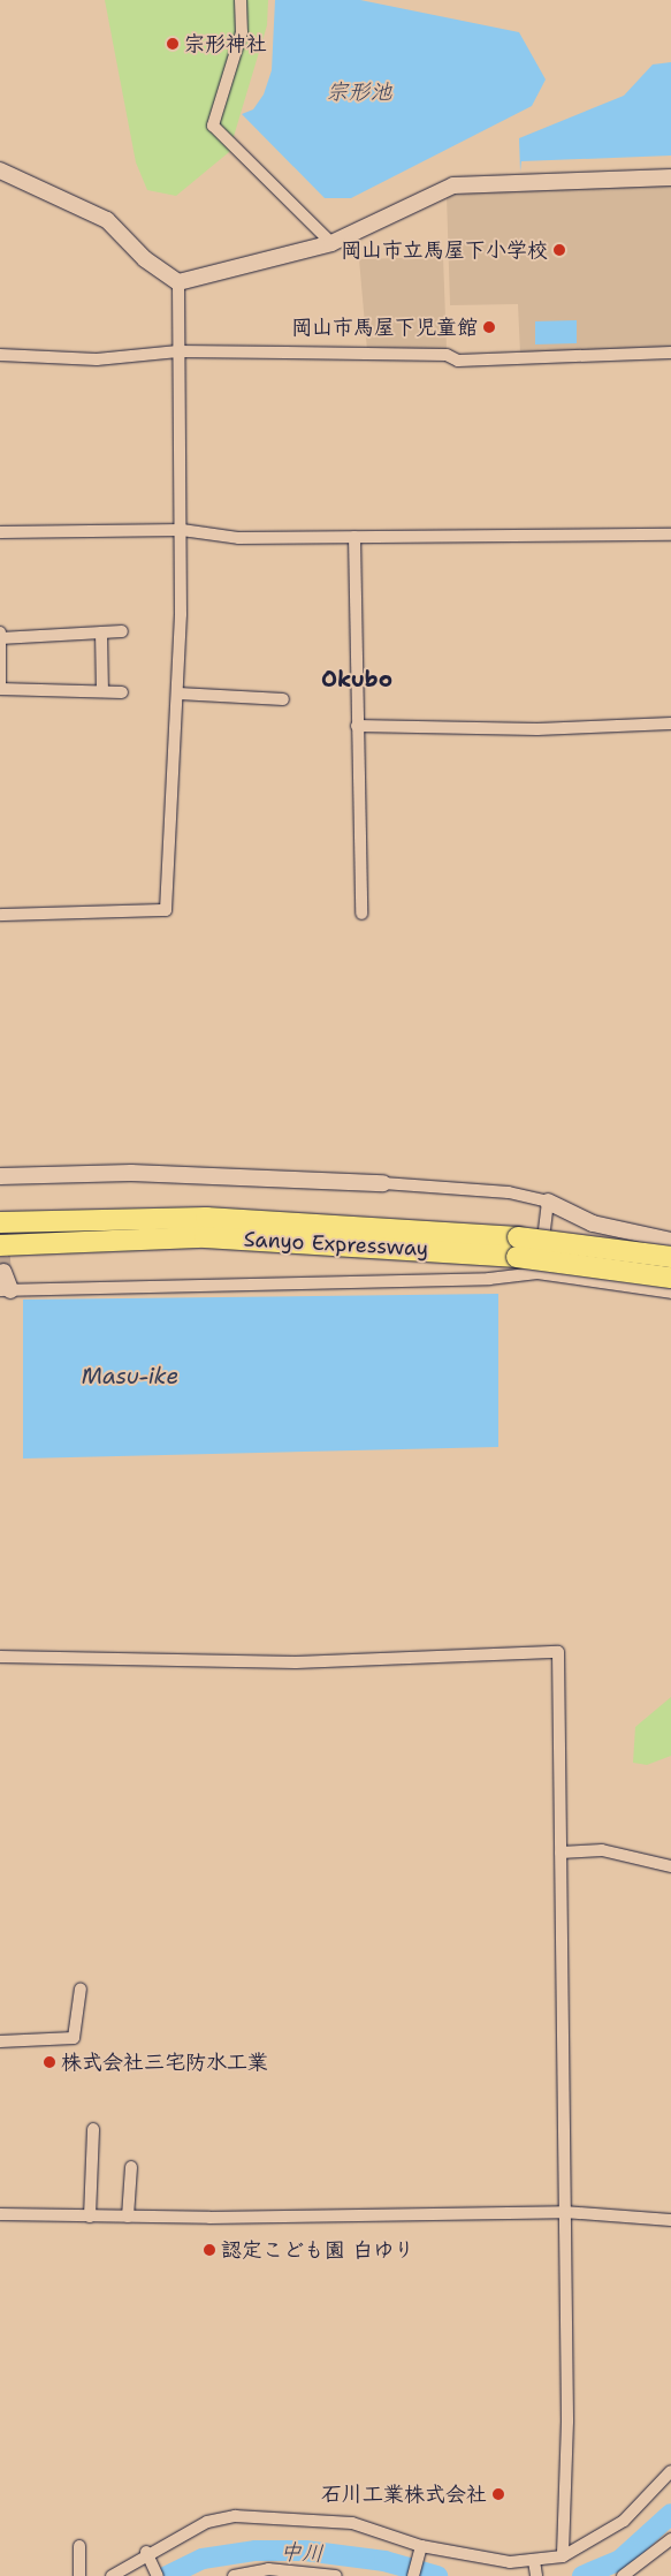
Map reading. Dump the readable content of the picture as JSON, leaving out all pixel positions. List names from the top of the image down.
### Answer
{
  "streets": {
    "highway": ["Sanyo Expressway"]
  },
  "districts": ["Okubo"],
  "water": ["宗形池", "Masu-ike", "中川"],
  "places": [
    "宗形神社",
    "岡山市立馬屋下小学校",
    "岡山市馬屋下児童館",
    "株式会社三宅防水工業",
    "認定こども園 白ゆり",
    "石川工業株式会社"
  ]
}
